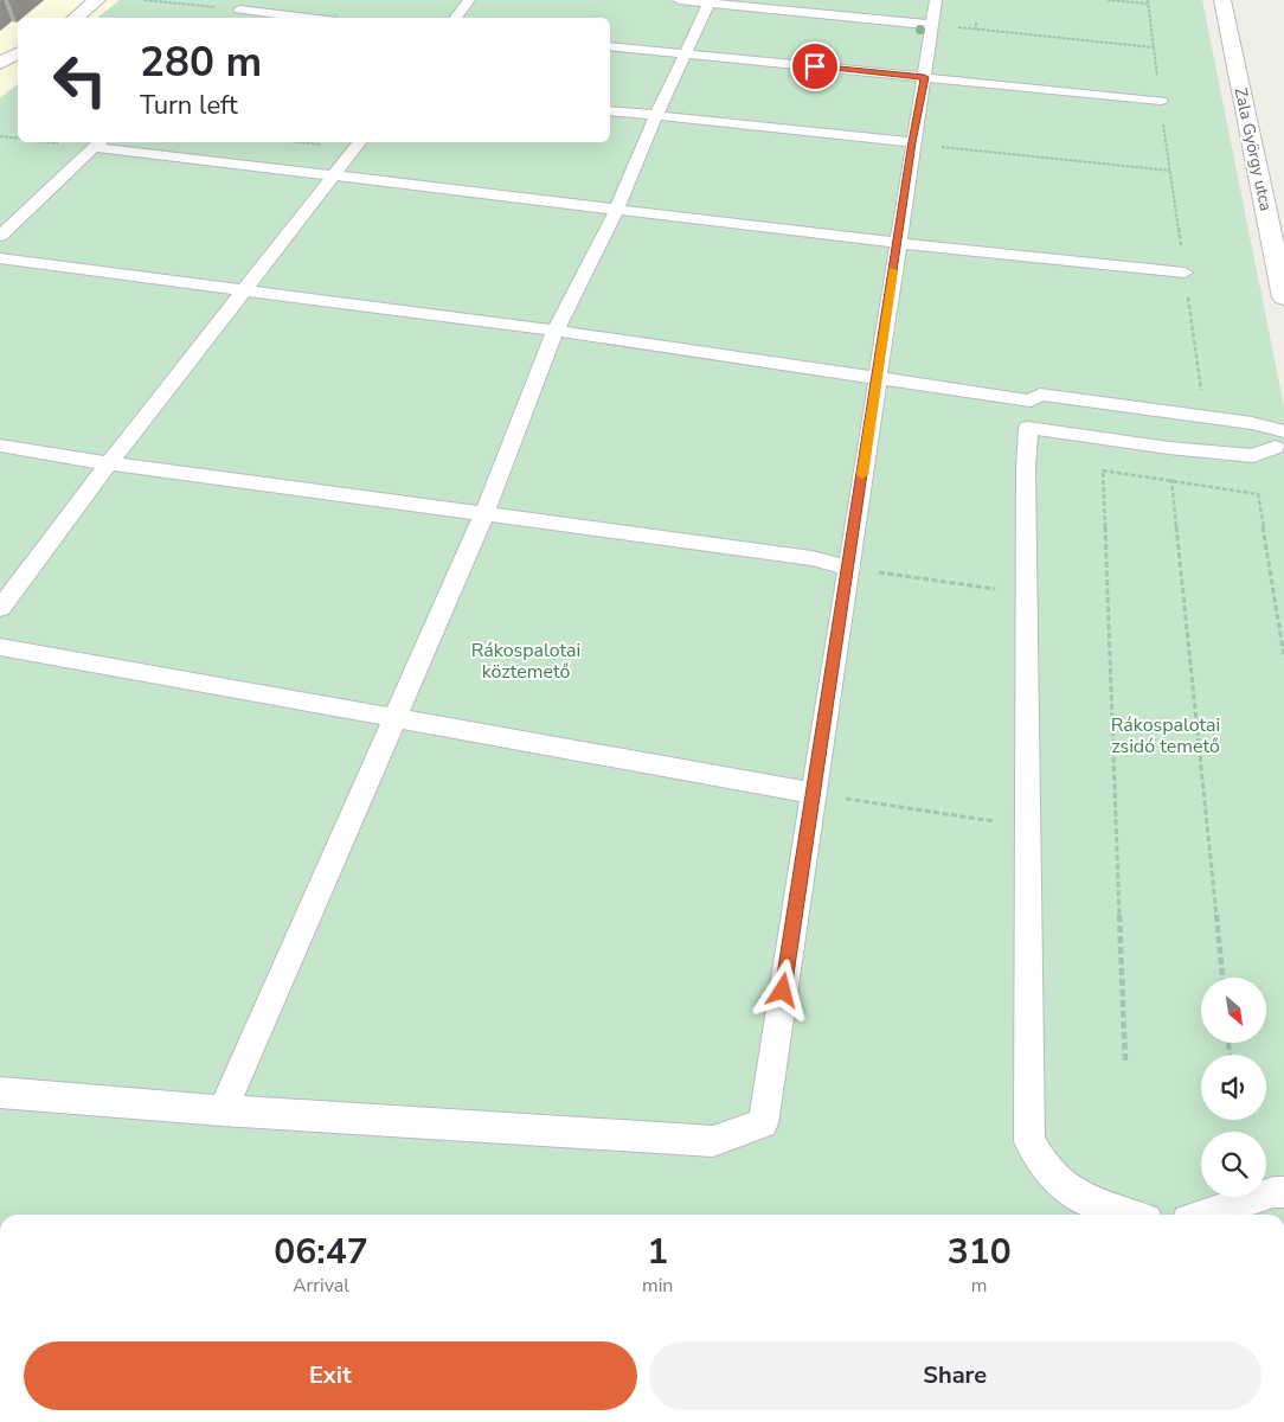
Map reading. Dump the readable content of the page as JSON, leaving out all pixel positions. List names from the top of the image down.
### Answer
{
  "streets": {
    "street": ["Zala György utca"]
  },
  "parks": ["Rákospalotai köztemető", "Rákospalotai zsidó temető"],
  "north": "bottom right",
  "page": {
    "turn": ["280 m", "Turn left"],
    "eta": [
      "06:47",
      "Arrival",
      "1",
      "min",
      "310",
      "m"
    ],
    "buttons": ["Exit", "Share"]
  }
}
